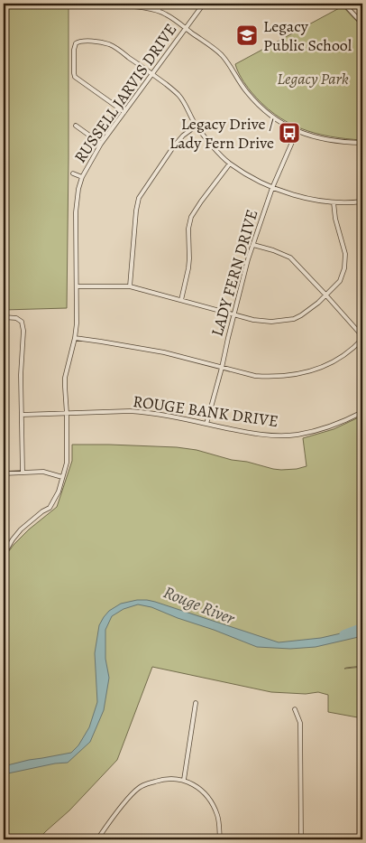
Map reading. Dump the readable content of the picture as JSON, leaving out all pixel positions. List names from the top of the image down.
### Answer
{
  "streets": {
    "street": ["RUSSELL JARVIS DRIVE", "LADY FERN DRIVE", "ROUGE BANK DRIVE"]
  },
  "crossings": [
    ["RUSSELL JARVIS DRIVE", "ROUGE BANK DRIVE"],
    ["LADY FERN DRIVE", "ROUGE BANK DRIVE"]
  ],
  "water": ["Rouge River"],
  "parks": ["Legacy Park"],
  "places": {
    "school or university": ["Legacy Public School"],
    "bus stop": ["Legacy Drive / Lady Fern Drive"]
  }
}
